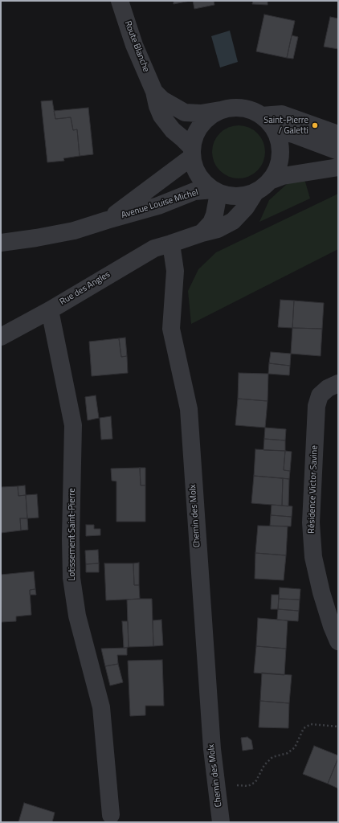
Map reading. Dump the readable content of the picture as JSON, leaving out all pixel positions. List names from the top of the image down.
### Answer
{
  "streets": {
    "street": [
      "Route Blanche",
      "Avenue Louise Michel",
      "Rue des Angles",
      "Résidence Victor Savine",
      "Chemin des Molx",
      "Lotissement Saint-Pierre"
    ]
  },
  "crossings": [
    ["Route Blanche", "Avenue Louise Michel"],
    ["Rue des Angles", "Chemin des Molx"],
    ["Rue des Angles", "Lotissement Saint-Pierre"]
  ],
  "places": ["Saint-Pierre / Galetti"]
}
